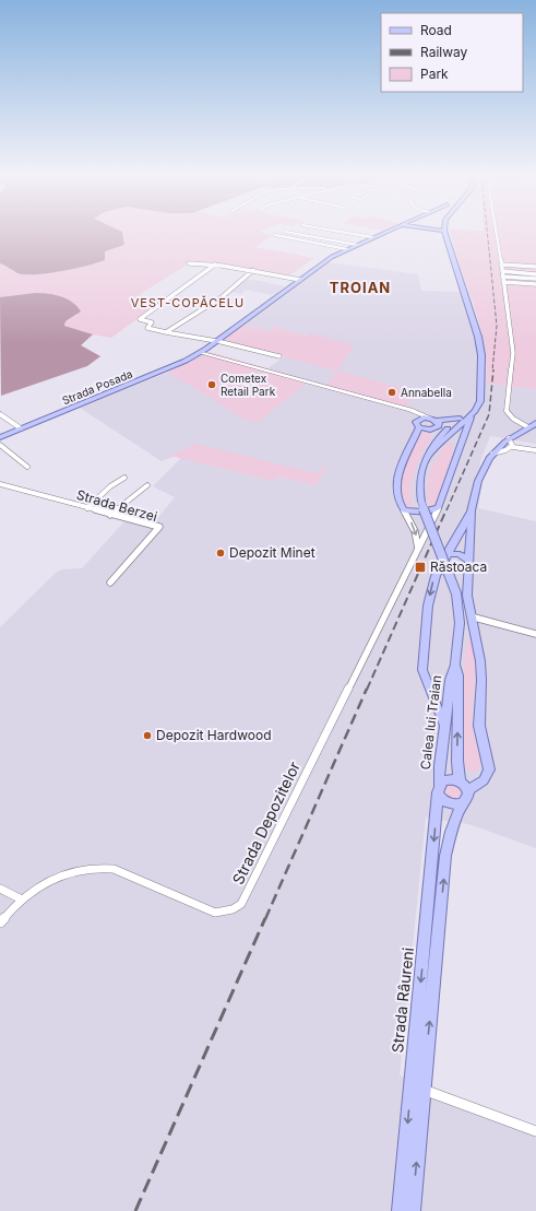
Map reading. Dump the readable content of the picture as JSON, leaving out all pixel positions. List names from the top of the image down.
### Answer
{
  "streets": {
    "main road": ["Strada Posada", "Calea lui Traian", "Strada Râureni"],
    "street": ["Strada Berzei", "Strada Depozitelor"]
  },
  "crossings": [
    ["Calea lui Traian", "Strada Râureni"]
  ],
  "districts": ["TROIAN", "VEST-COPĂCELU"],
  "places": {
    "other": [
      "Cometex Retail Park",
      "Annabella",
      "Depozit Minet",
      "Depozit Hardwood"
    ],
    "transit": ["Răstoaca"]
  },
  "legend": ["Road", "Railway", "Park"]
}
